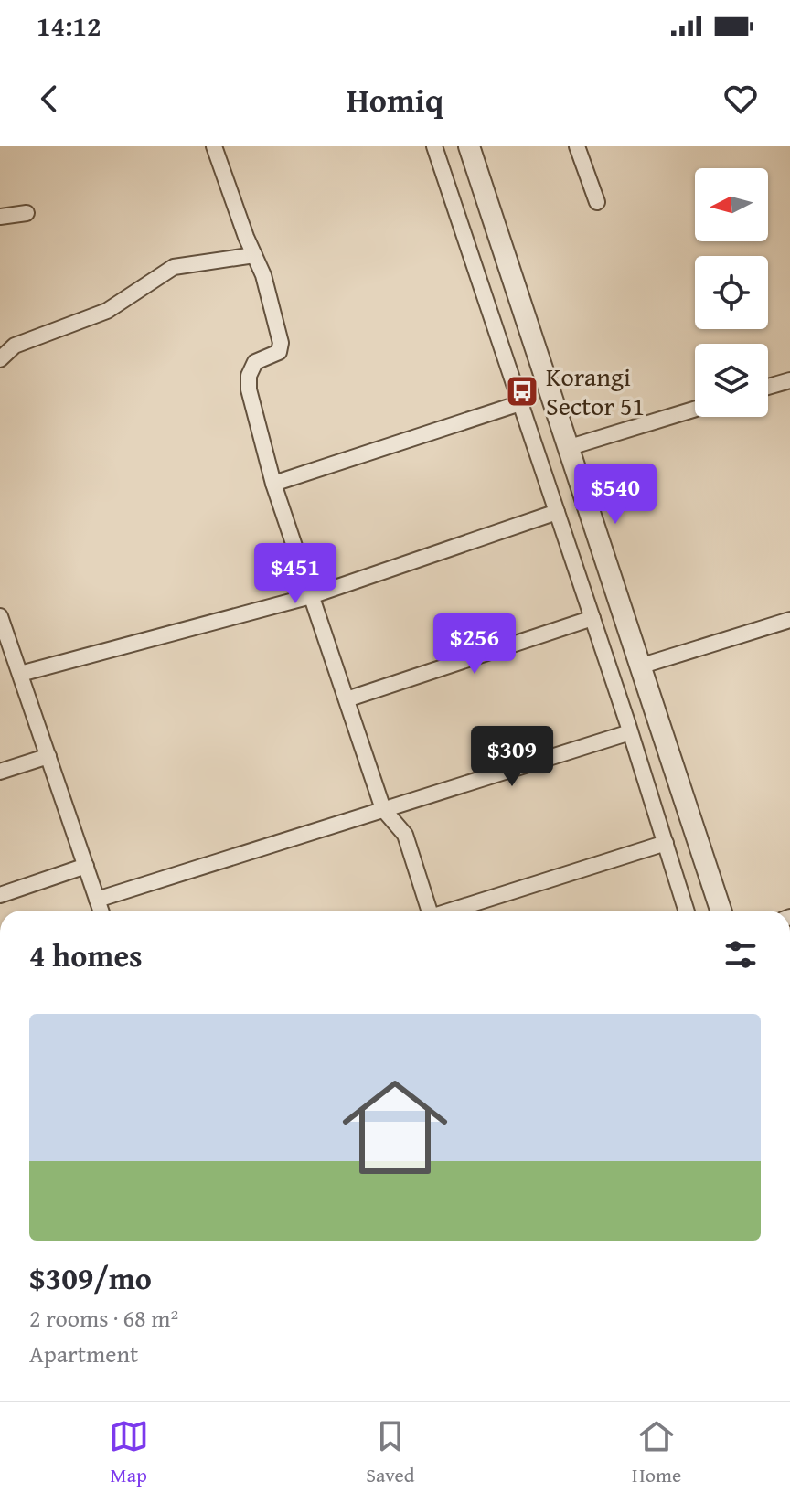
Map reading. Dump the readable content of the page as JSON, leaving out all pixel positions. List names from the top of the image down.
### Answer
{
  "places": {
    "bus stop": ["Korangi Sector 51"]
  },
  "north": "left",
  "page": {
    "status": "14:12",
    "header": "Homiq",
    "price": [
      "$540",
      "$451",
      "$256",
      "$309"
    ],
    "heading": "4 homes",
    "list": [
      {
        "name": "$309/mo",
        "note": "2 rooms · 68 m² · Apartment"
      }
    ],
    "tabs": ["Map", "Saved", "Home"]
  }
}
